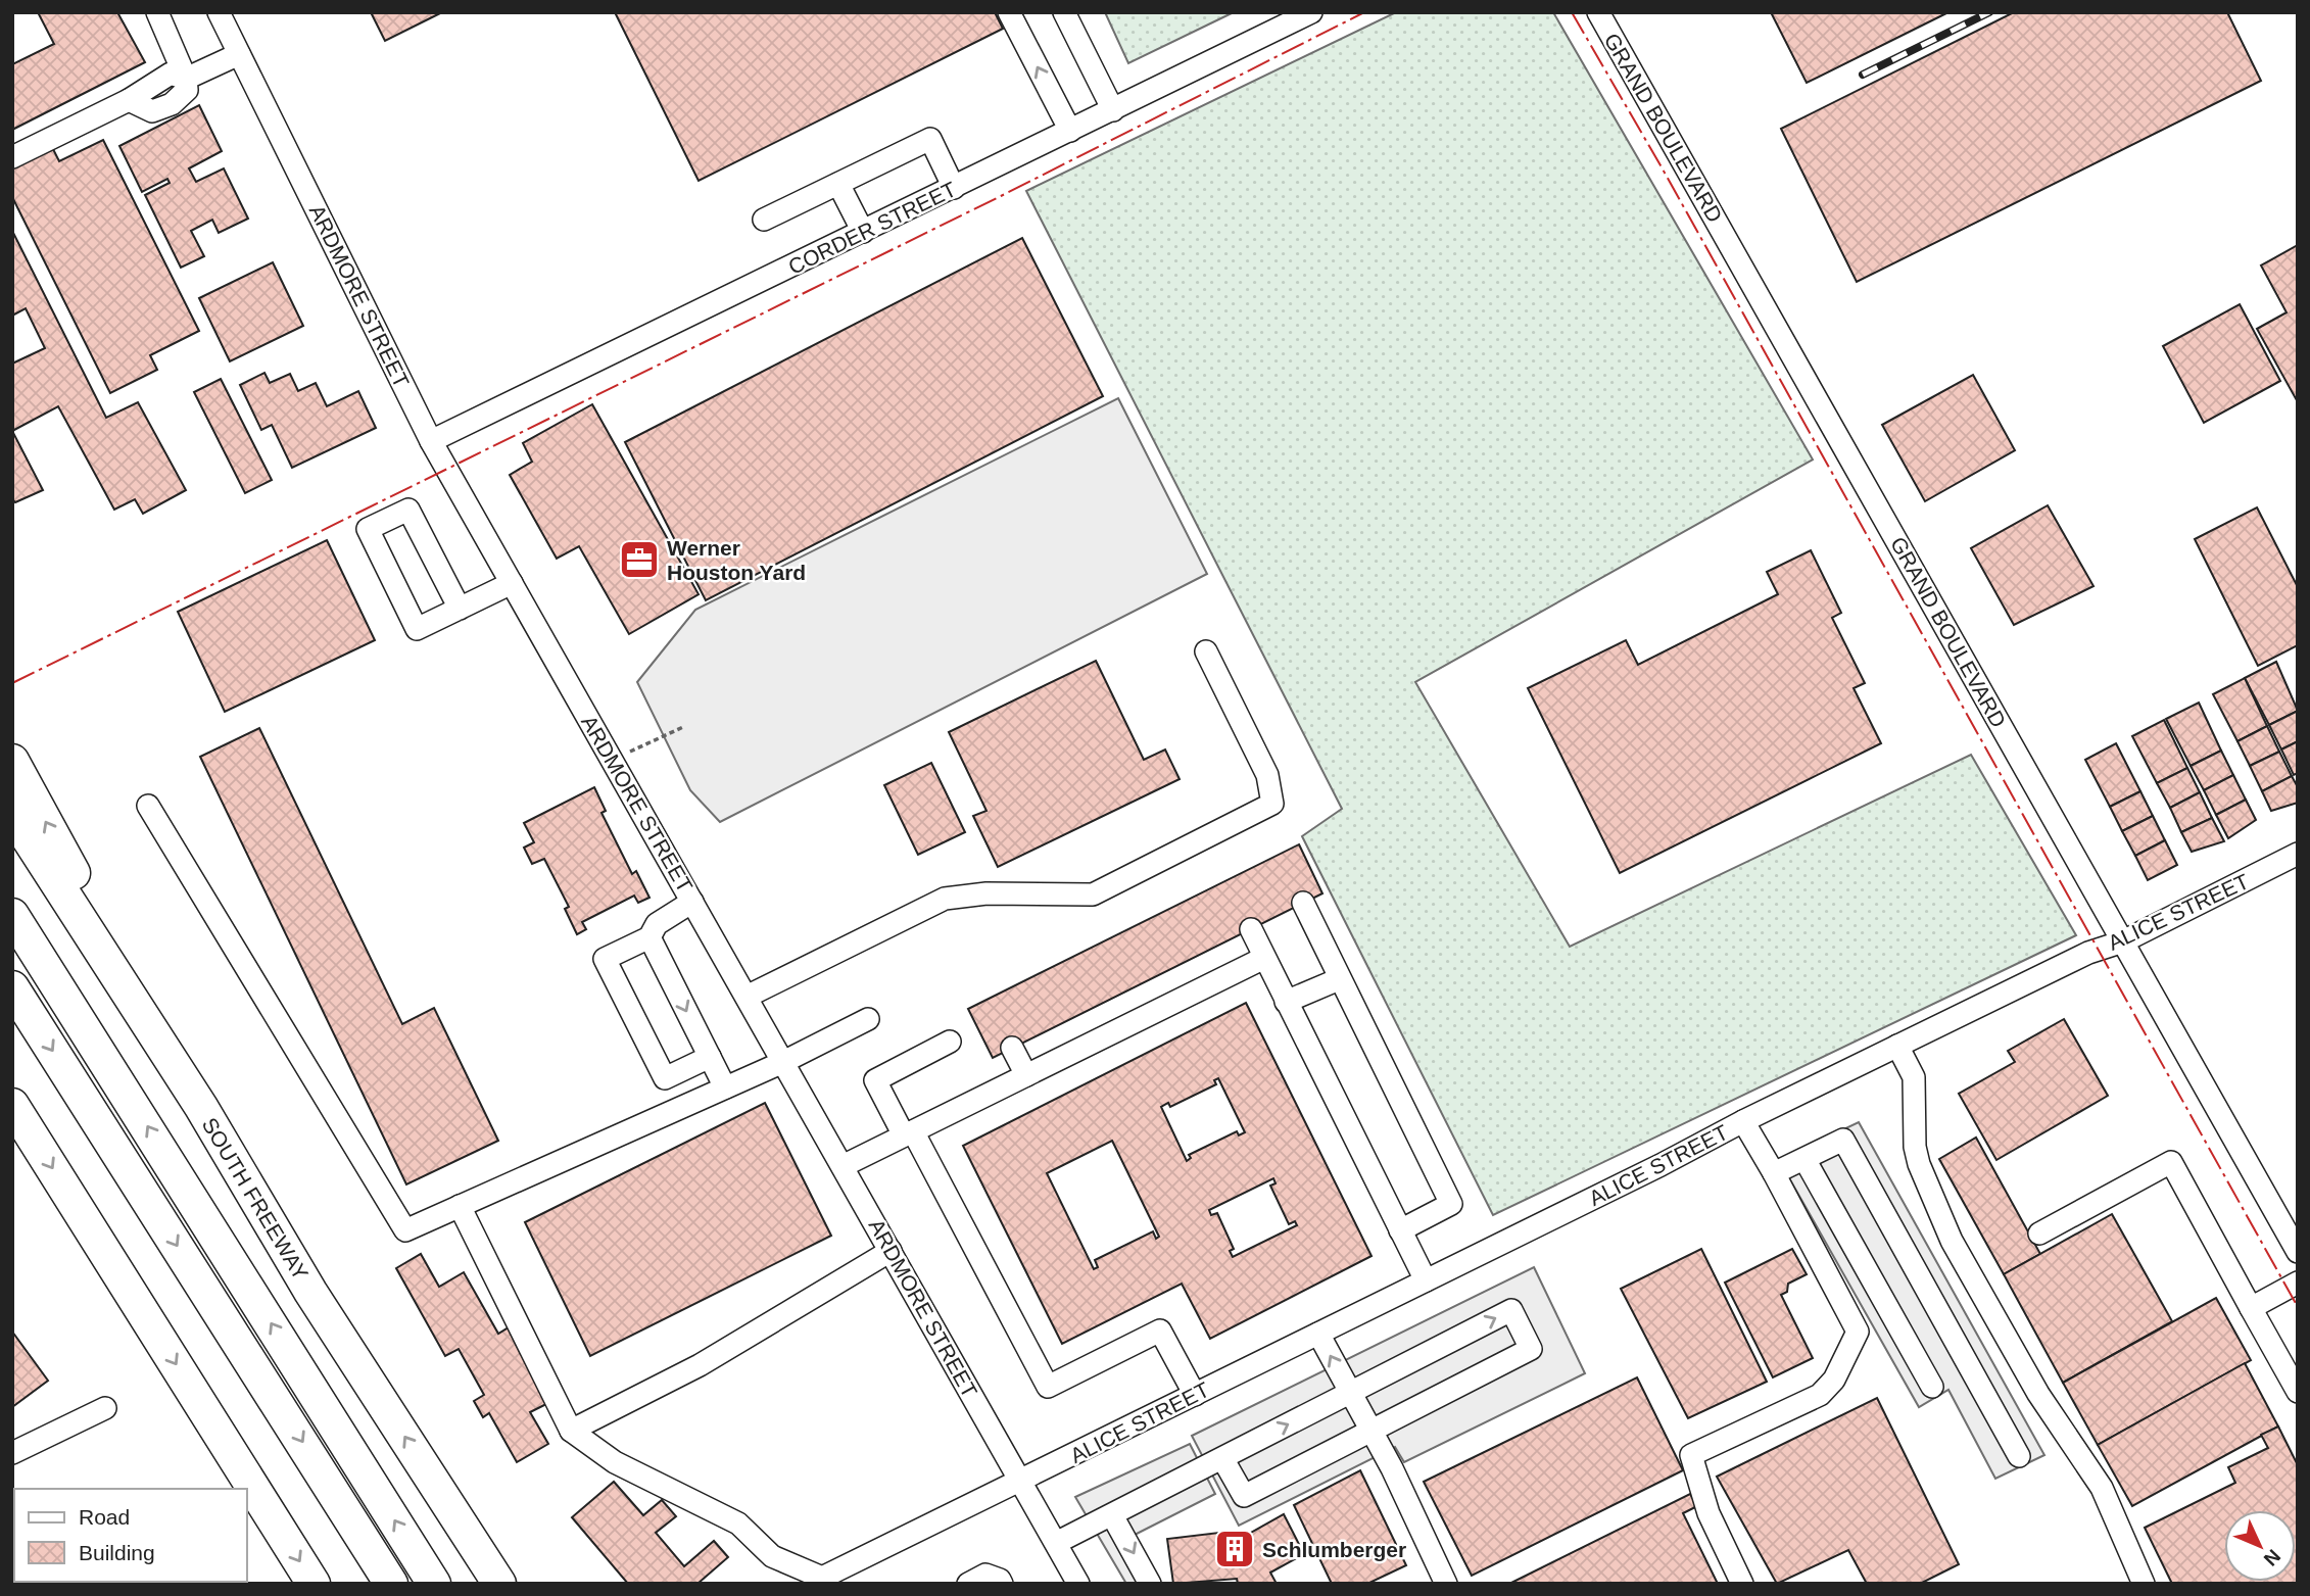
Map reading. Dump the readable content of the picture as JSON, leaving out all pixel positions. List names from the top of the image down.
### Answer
{
  "streets": {
    "highway": ["SOUTH FREEWAY"],
    "street": [
      "GRAND BOULEVARD",
      "CORDER STREET",
      "ARDMORE STREET",
      "ALICE STREET"
    ]
  },
  "crossings": [
    ["GRAND BOULEVARD", "ALICE STREET"],
    ["CORDER STREET", "ARDMORE STREET"],
    ["ARDMORE STREET", "ALICE STREET"]
  ],
  "places": {
    "office": ["Werner Houston Yard"],
    "building": ["Schlumberger"]
  },
  "legend": ["Road", "Building"],
  "north": "bottom right"
}
